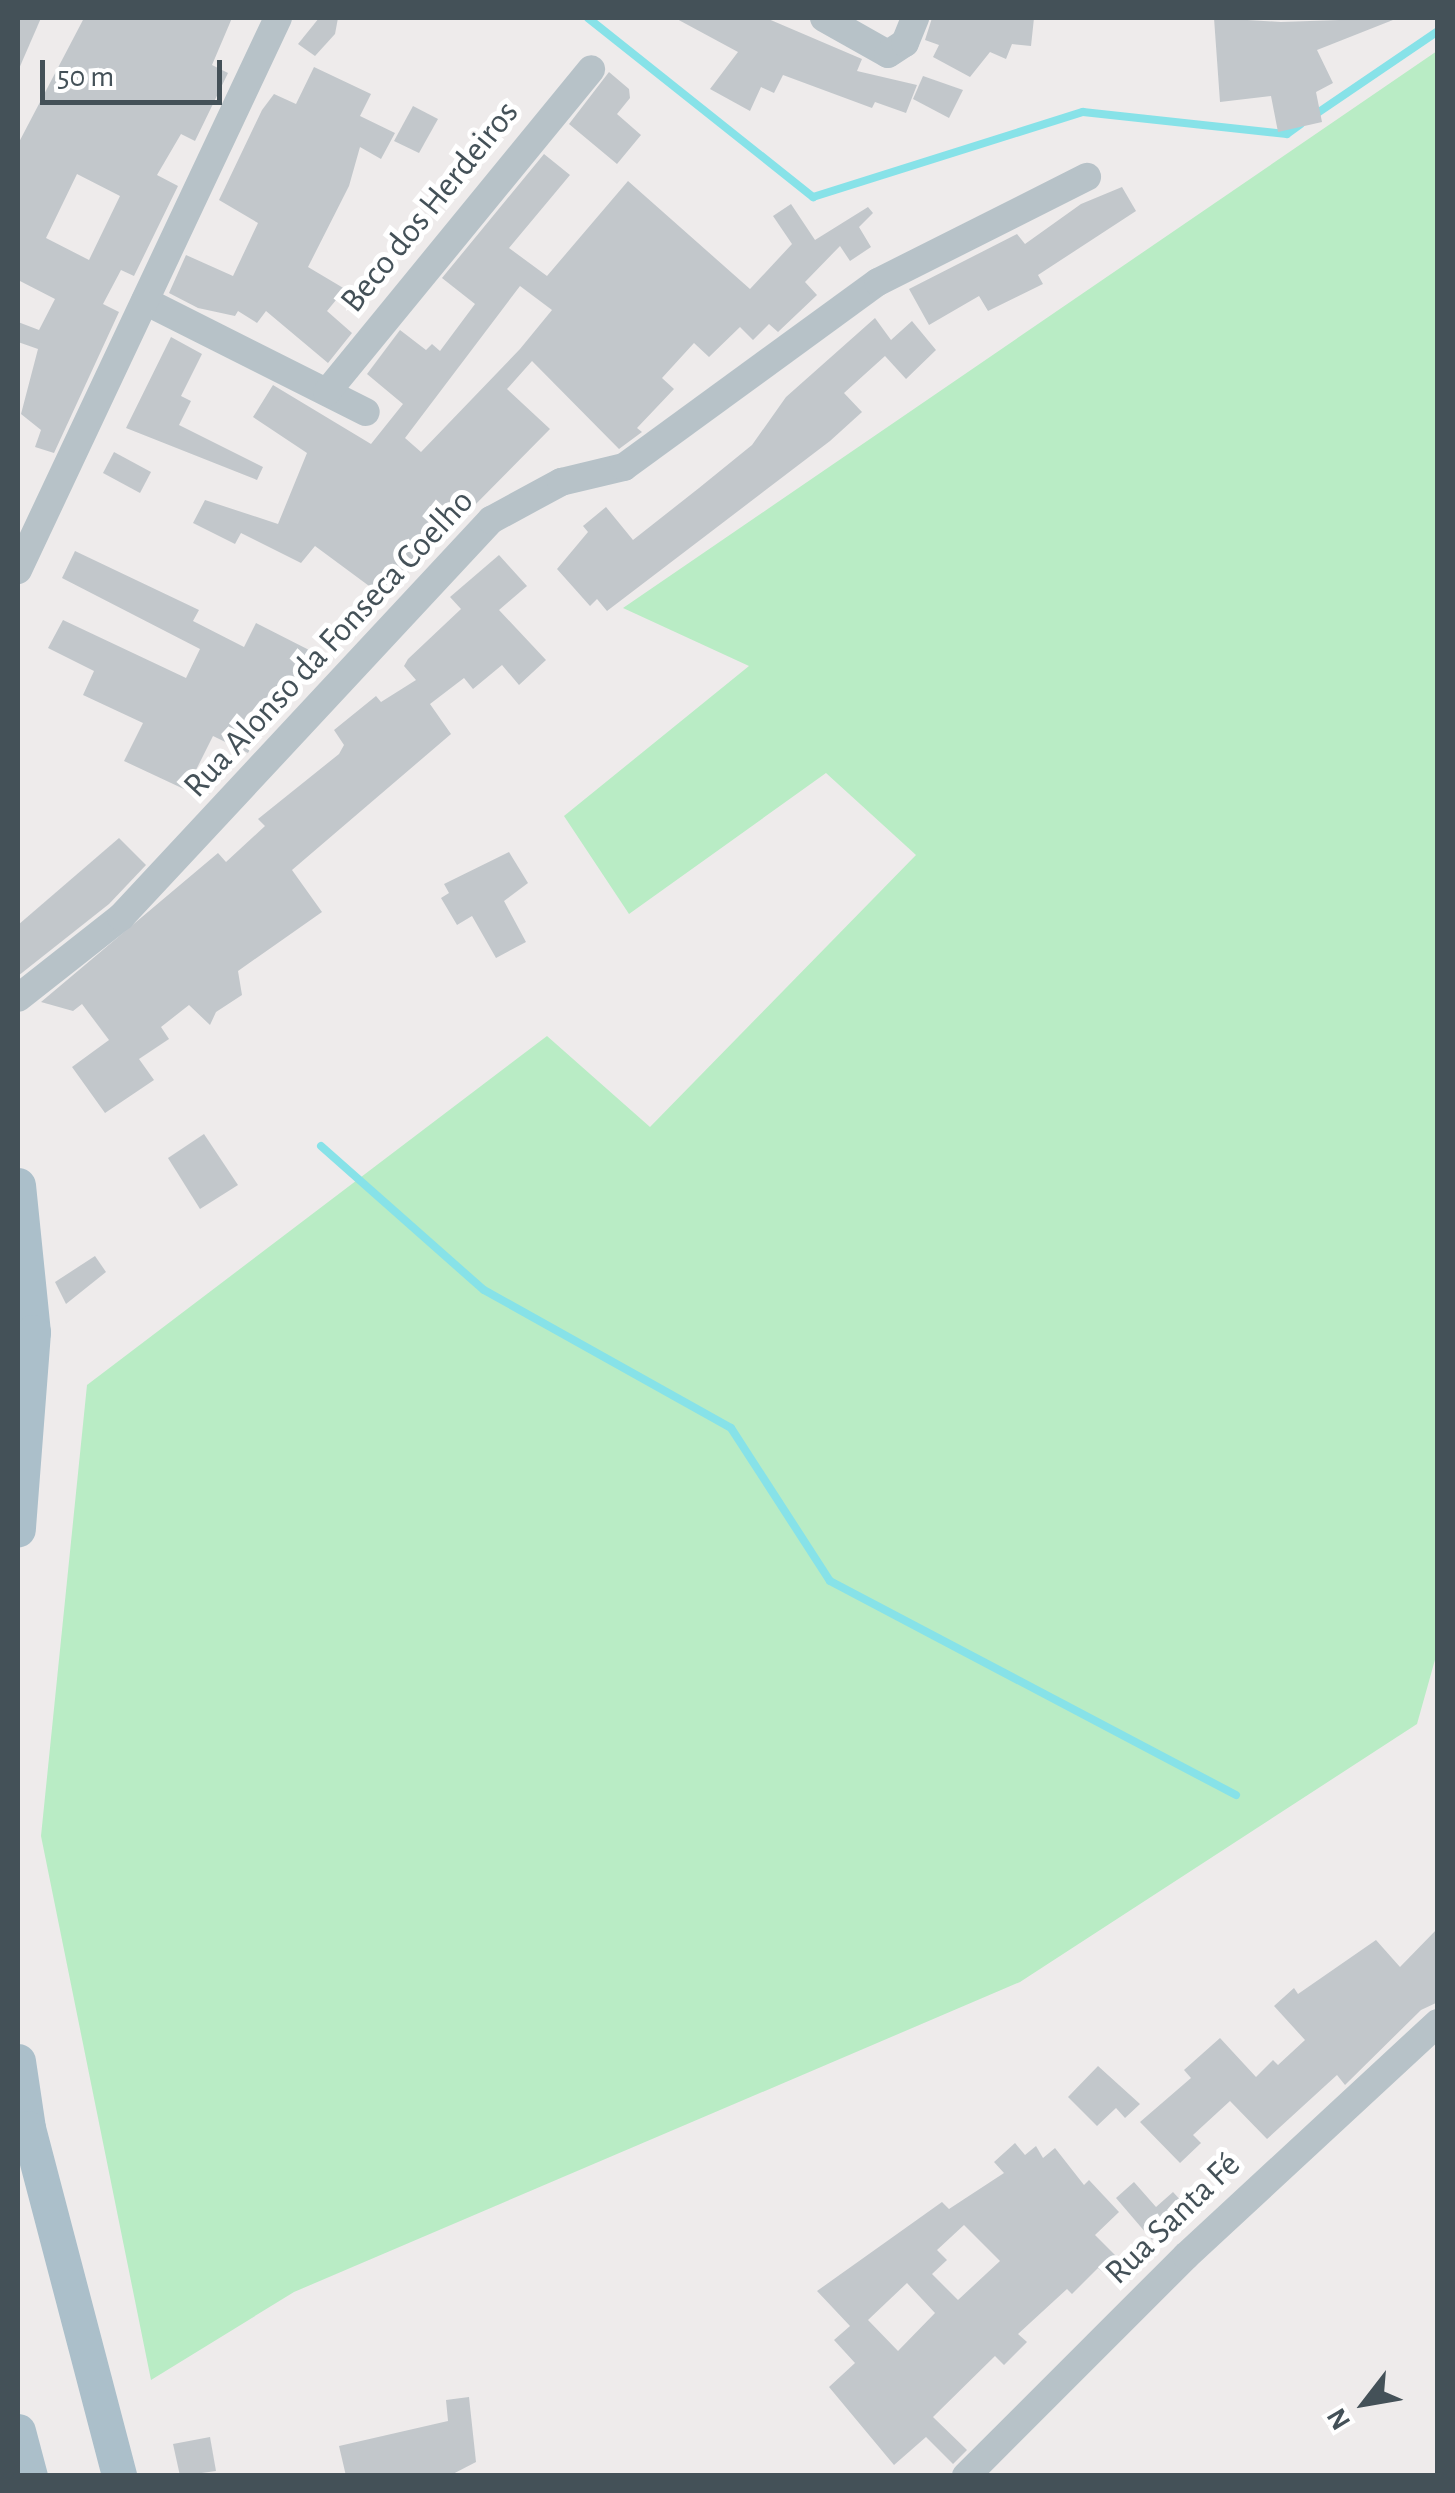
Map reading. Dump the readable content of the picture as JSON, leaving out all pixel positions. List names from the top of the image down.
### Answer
{
  "streets": {
    "street": ["Beco dos Herdeiros", "Rua Alonso da Fonseca Coelho", "Rua Santa Fé"]
  },
  "scale_bar": "50 m",
  "north": "bottom left"
}
